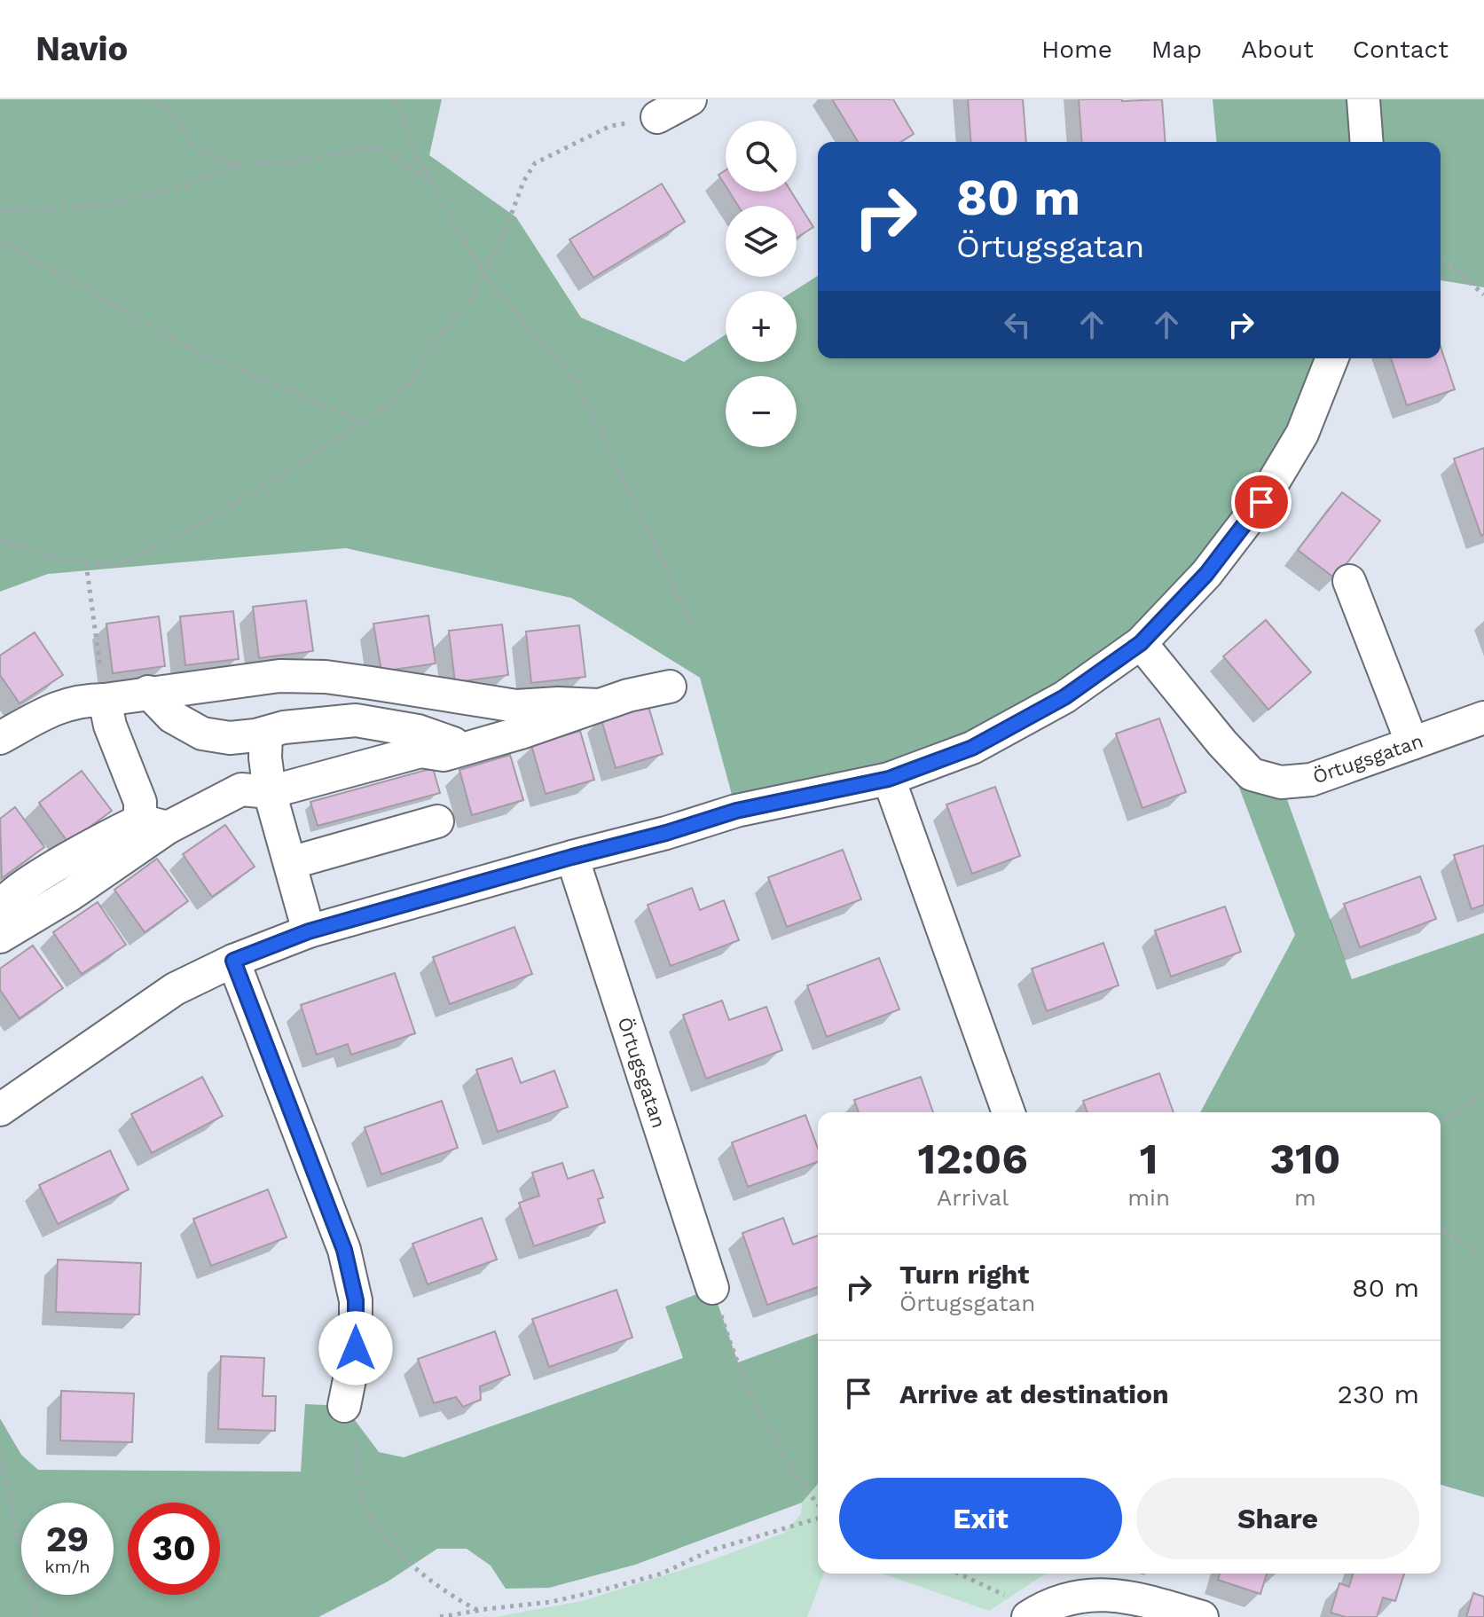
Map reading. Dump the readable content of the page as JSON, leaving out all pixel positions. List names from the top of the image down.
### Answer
{
  "streets": {
    "street": ["Örtugsgatan"]
  },
  "page": {
    "header": "Navio",
    "nav": [
      "Home",
      "Map",
      "About",
      "Contact"
    ],
    "map_buttons": ["+", "−"],
    "turn": ["80 m", "Örtugsgatan"],
    "eta": [
      "12:06",
      "Arrival",
      "1",
      "min",
      "310",
      "m"
    ],
    "list": [
      {
        "name": "Turn right",
        "note": "Örtugsgatan",
        "value": "80 m"
      },
      {
        "name": "Arrive at destination",
        "value": "230 m"
      }
    ],
    "buttons": ["Exit", "Share"],
    "speed": "29 km/h",
    "limit": "30"
  }
}
